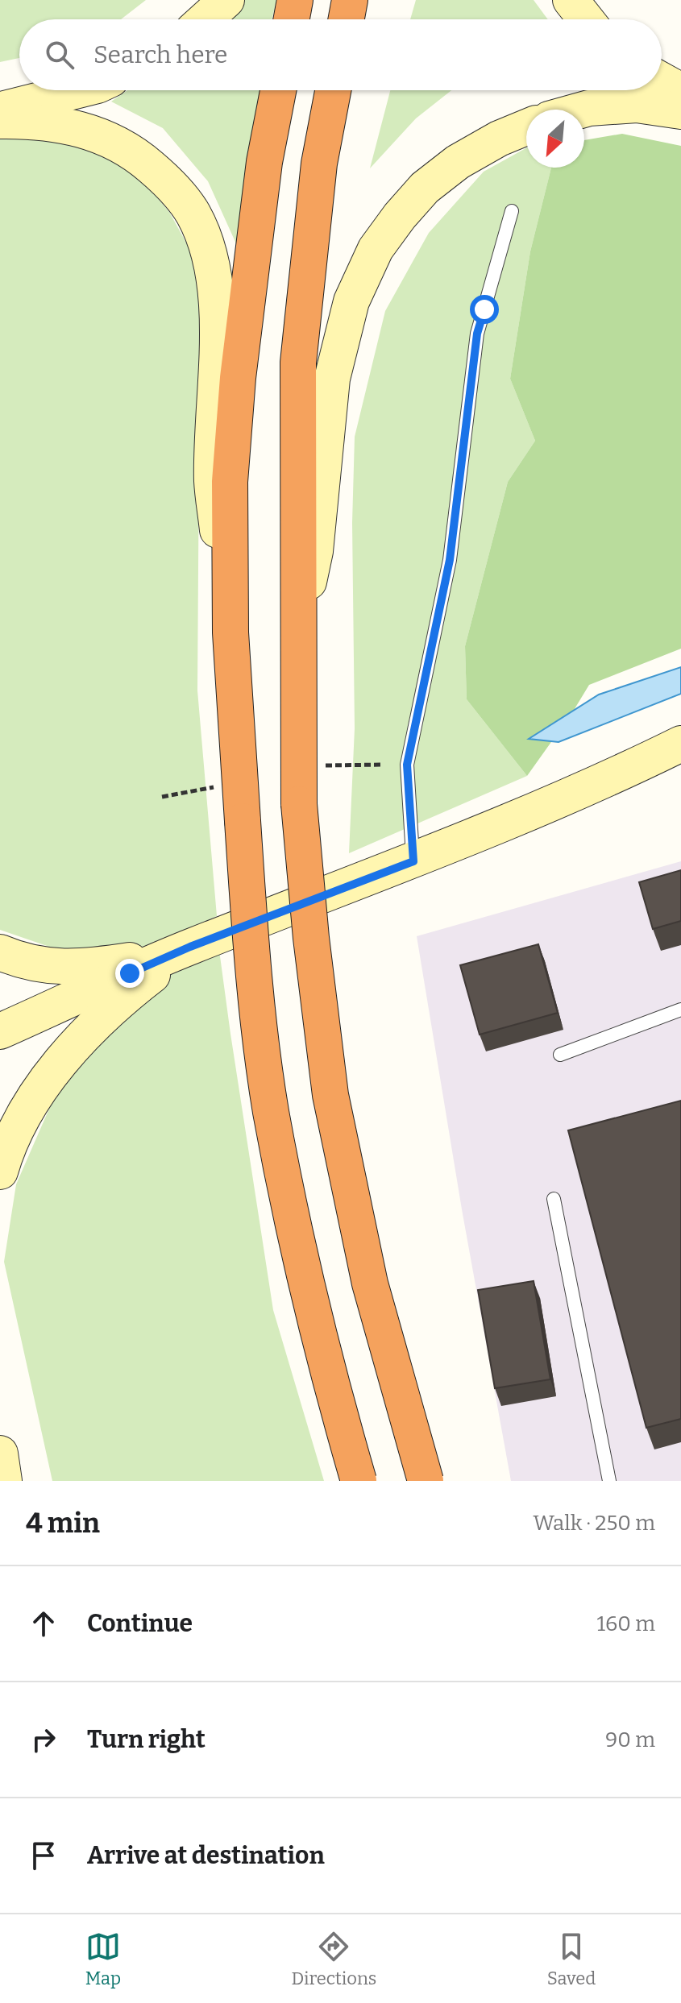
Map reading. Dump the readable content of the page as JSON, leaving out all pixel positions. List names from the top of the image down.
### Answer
{
  "north": "bottom left",
  "page": {
    "search": "Search here",
    "heading": ["4 min", "Walk · 250 m"],
    "list": [
      ["Continue", "160 m"],
      ["Turn right", "90 m"],
      "Arrive at destination"
    ],
    "nav": ["Map", "Directions", "Saved"]
  }
}
